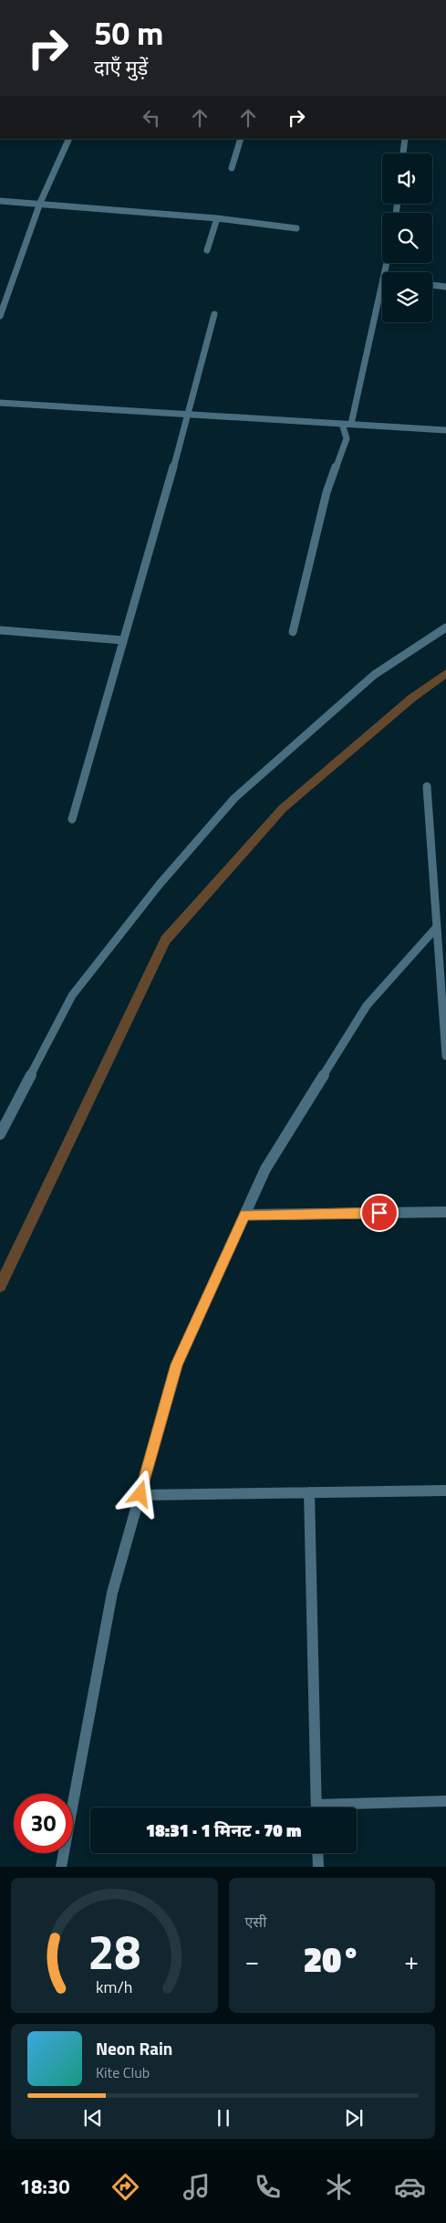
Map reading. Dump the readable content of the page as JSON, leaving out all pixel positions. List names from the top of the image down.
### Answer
{
  "page": {
    "turn": ["50 m", "दाएँ मुड़ें"],
    "limit": "30",
    "trip": "18:31 · 1 मिनट · 70 m",
    "tile": "एसी",
    "heat": ["−", "20°", "+"],
    "song": ["Neon Rain", "Kite Club"],
    "tabs": "18:30",
    "gauge": ["28", "km/h"]
  }
}
